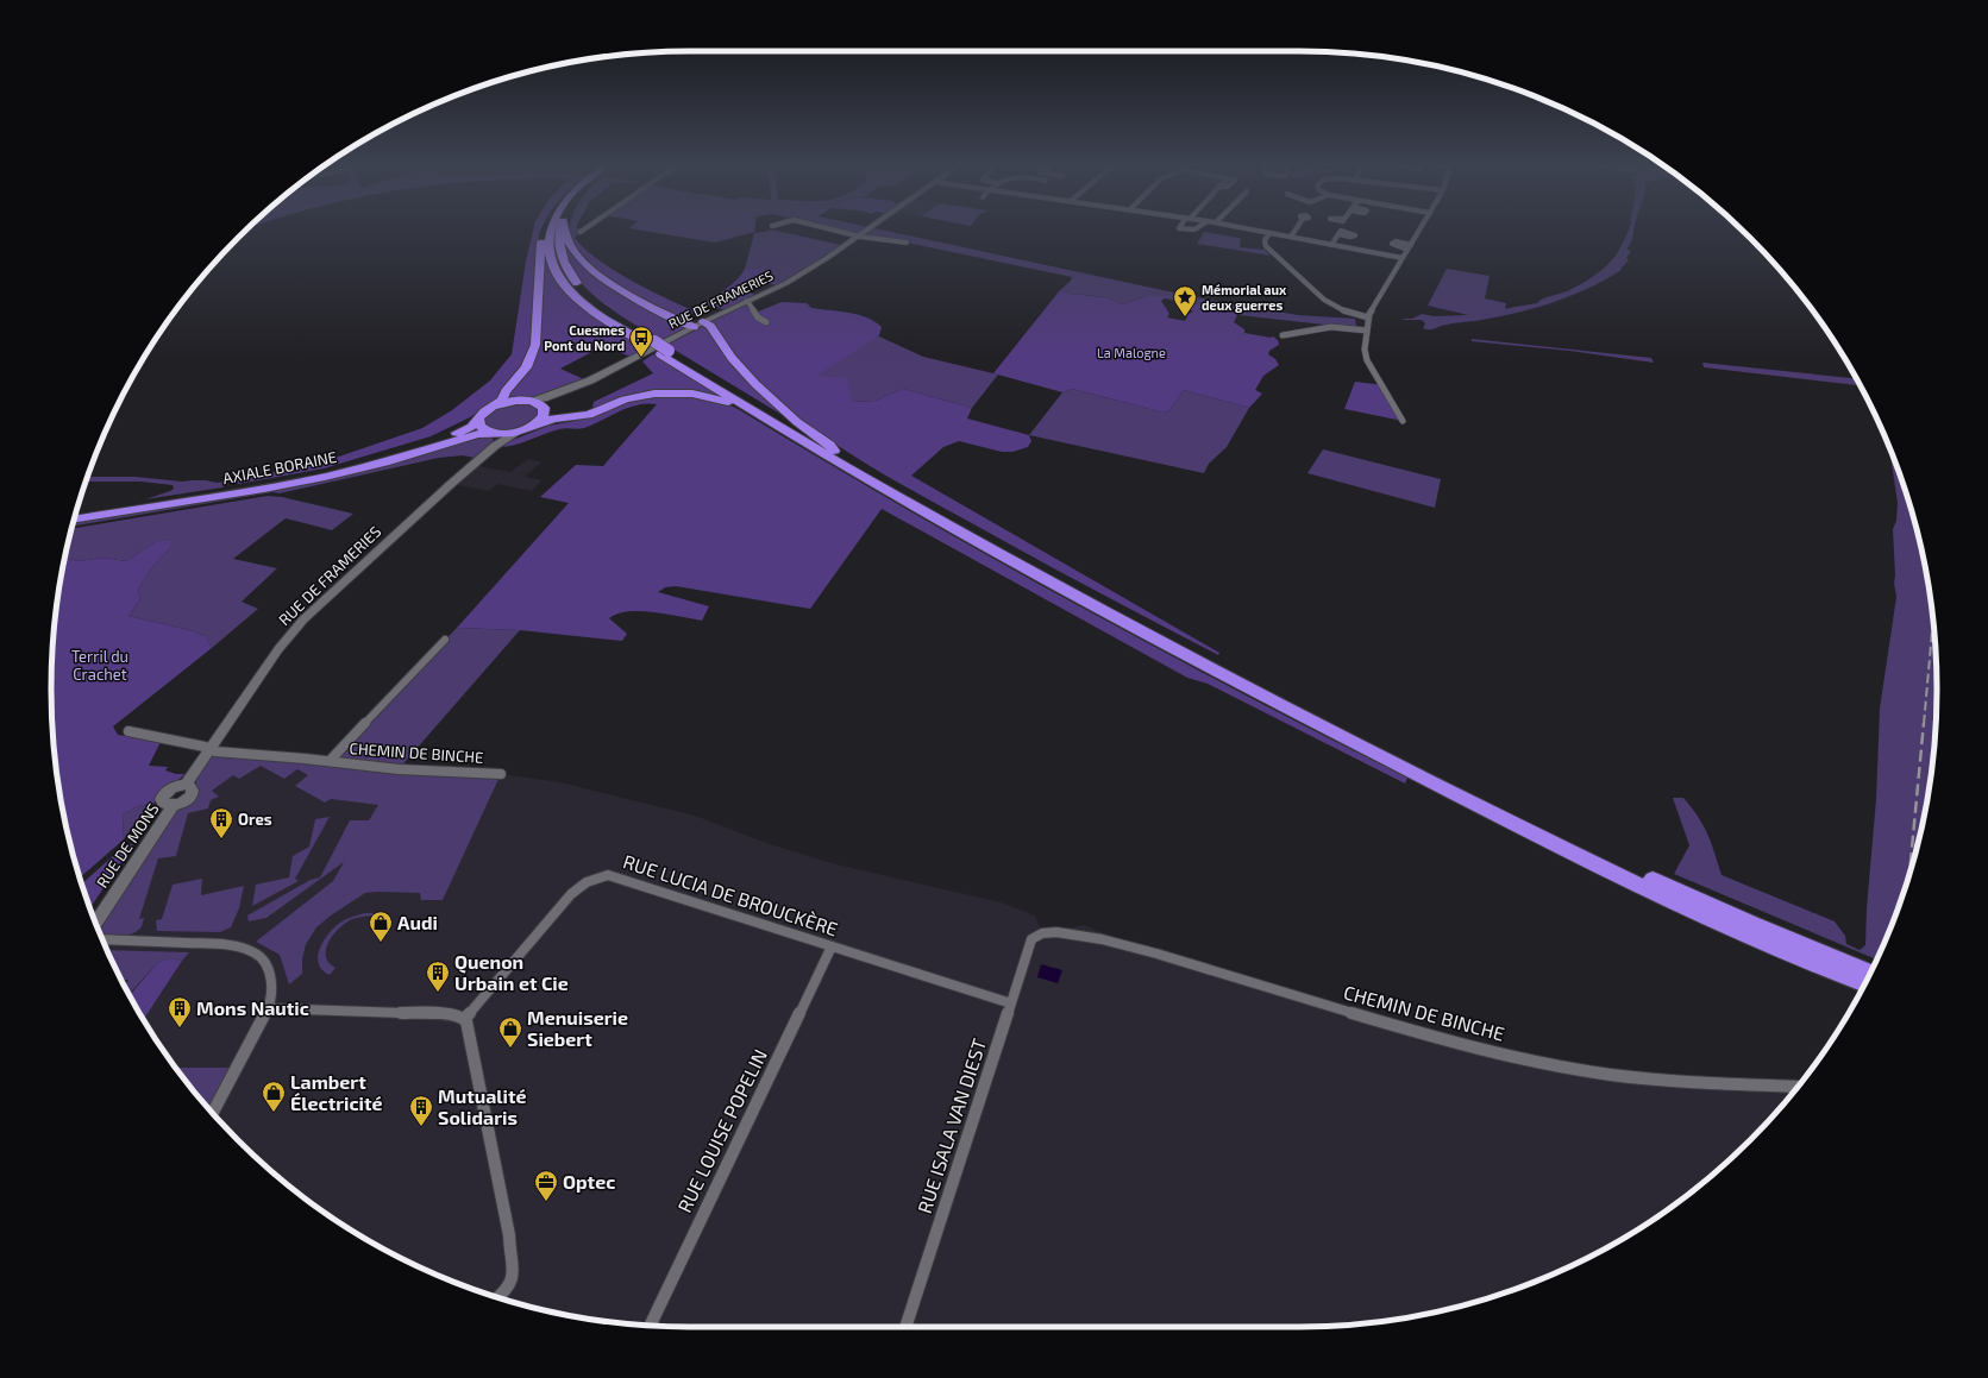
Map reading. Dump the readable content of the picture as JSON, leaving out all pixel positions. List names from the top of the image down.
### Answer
{
  "streets": {
    "highway": ["AXIALE BORAINE"],
    "main road": ["RUE DE FRAMERIES", "RUE DE MONS"],
    "street": [
      "CHEMIN DE BINCHE",
      "RUE LUCIA DE BROUCKÈRE",
      "RUE ISALA VAN DIEST",
      "RUE LOUISE POPELIN"
    ]
  },
  "crossings": [
    ["RUE DE FRAMERIES", "AXIALE BORAINE"],
    ["RUE DE FRAMERIES", "CHEMIN DE BINCHE"],
    ["CHEMIN DE BINCHE", "RUE ISALA VAN DIEST"],
    ["RUE LUCIA DE BROUCKÈRE", "RUE ISALA VAN DIEST"],
    ["RUE LUCIA DE BROUCKÈRE", "RUE LOUISE POPELIN"]
  ],
  "parks": ["La Malogne", "Terril du Crachet"],
  "places": {
    "place": ["Mémorial aux deux guerres"],
    "bus stop": ["Cuesmes Pont du Nord"],
    "building": [
      "Ores",
      "Quenon Urbain et Cie",
      "Mons Nautic",
      "Mutualité Solidaris"
    ],
    "shop": ["Audi", "Menuiserie Siebert", "Lambert Électricité"],
    "office": ["Optec"]
  }
}
